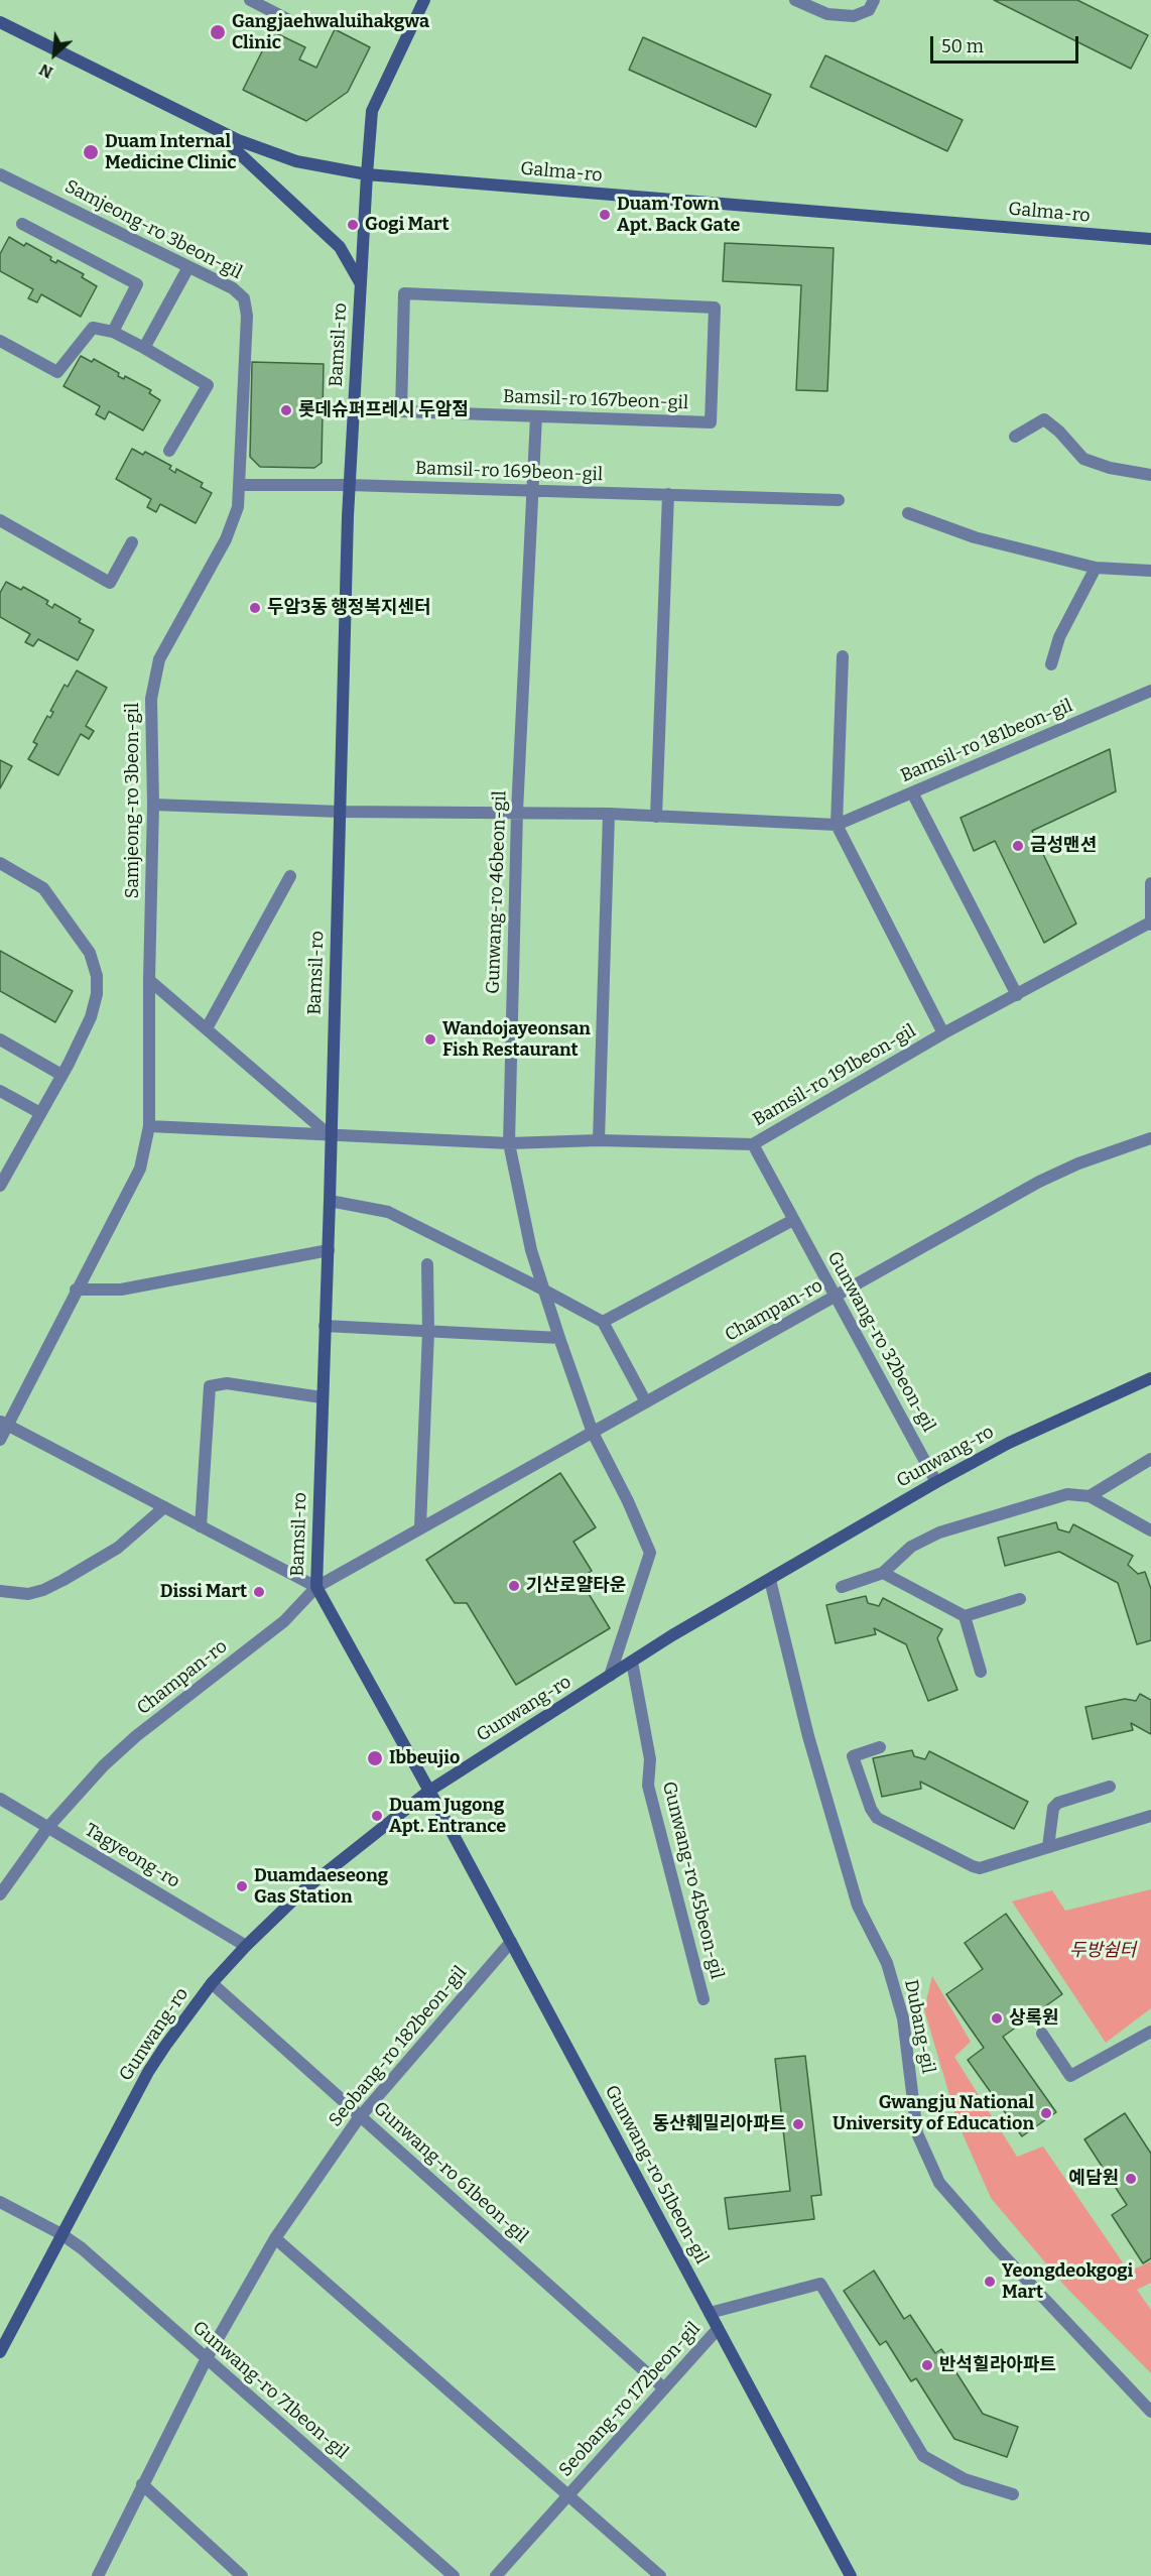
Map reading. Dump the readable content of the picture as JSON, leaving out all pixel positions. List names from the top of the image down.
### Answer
{
  "streets": {
    "main road": [
      "Galma-ro",
      "Bamsil-ro",
      "Gunwang-ro",
      "Gunwang-ro 51beon-gil"
    ],
    "street": [
      "Samjeong-ro 3beon-gil",
      "Bamsil-ro 167beon-gil",
      "Bamsil-ro 169beon-gil",
      "Bamsil-ro 181beon-gil",
      "Gunwang-ro 46beon-gil",
      "Bamsil-ro 191beon-gil",
      "Champan-ro",
      "Gunwang-ro 32beon-gil",
      "Tagyeong-ro",
      "Gunwang-ro 45beon-gil",
      "Dubang-gil",
      "Seobang-ro 182beon-gil",
      "Gunwang-ro 61beon-gil",
      "Gunwang-ro 71beon-gil",
      "Seobang-ro 172beon-gil"
    ]
  },
  "crossings": [
    ["Galma-ro", "Bamsil-ro"],
    ["Samjeong-ro 3beon-gil", "Bamsil-ro 169beon-gil"],
    ["Bamsil-ro", "Bamsil-ro 169beon-gil"],
    ["Bamsil-ro", "Bamsil-ro 181beon-gil"],
    ["Bamsil-ro", "Bamsil-ro 191beon-gil"],
    ["Bamsil-ro", "Champan-ro"],
    ["Bamsil-ro", "Gunwang-ro"],
    ["Bamsil-ro", "Gunwang-ro 51beon-gil"],
    ["Bamsil-ro 167beon-gil", "Gunwang-ro 46beon-gil"],
    ["Bamsil-ro 169beon-gil", "Gunwang-ro 46beon-gil"],
    ["Bamsil-ro 181beon-gil", "Gunwang-ro 46beon-gil"],
    ["Bamsil-ro 181beon-gil", "Bamsil-ro 191beon-gil"],
    ["Gunwang-ro 46beon-gil", "Bamsil-ro 191beon-gil"],
    ["Gunwang-ro 46beon-gil", "Champan-ro"],
    ["Gunwang-ro 46beon-gil", "Gunwang-ro"],
    ["Bamsil-ro 191beon-gil", "Gunwang-ro 32beon-gil"],
    ["Champan-ro", "Gunwang-ro 32beon-gil"],
    ["Champan-ro", "Tagyeong-ro"],
    ["Gunwang-ro 32beon-gil", "Gunwang-ro"],
    ["Gunwang-ro", "Tagyeong-ro"],
    ["Gunwang-ro", "Gunwang-ro 45beon-gil"],
    ["Gunwang-ro", "Dubang-gil"],
    ["Gunwang-ro", "Gunwang-ro 61beon-gil"],
    ["Gunwang-ro", "Gunwang-ro 51beon-gil"],
    ["Gunwang-ro", "Gunwang-ro 71beon-gil"],
    ["Seobang-ro 182beon-gil", "Gunwang-ro 61beon-gil"],
    ["Seobang-ro 182beon-gil", "Gunwang-ro 51beon-gil"],
    ["Seobang-ro 182beon-gil", "Gunwang-ro 71beon-gil"],
    ["Seobang-ro 182beon-gil", "Seobang-ro 172beon-gil"],
    ["Gunwang-ro 61beon-gil", "Seobang-ro 172beon-gil"],
    ["Gunwang-ro 51beon-gil", "Seobang-ro 172beon-gil"]
  ],
  "parks": ["두방쉼터"],
  "places": [
    "Gangjaehwaluihakgwa Clinic",
    "Duam Internal Medicine Clinic",
    "Duam Town Apt. Back Gate",
    "Gogi Mart",
    "롯데슈퍼프레시 두암점",
    "두암3동 행정복지센터",
    "금성맨션",
    "Wandojayeonsan Fish Restaurant",
    "기산로얄타운",
    "Dissi Mart",
    "Ibbeujio",
    "Duam Jugong Apt. Entrance",
    "Duamdaeseong Gas Station",
    "상록원",
    "Gwangju National University of Education",
    "동산훼밀리아파트",
    "예담원",
    "Yeongdeokgogi Mart",
    "반석힐라아파트"
  ],
  "scale_bar": "50 m",
  "north": "bottom left"
}
